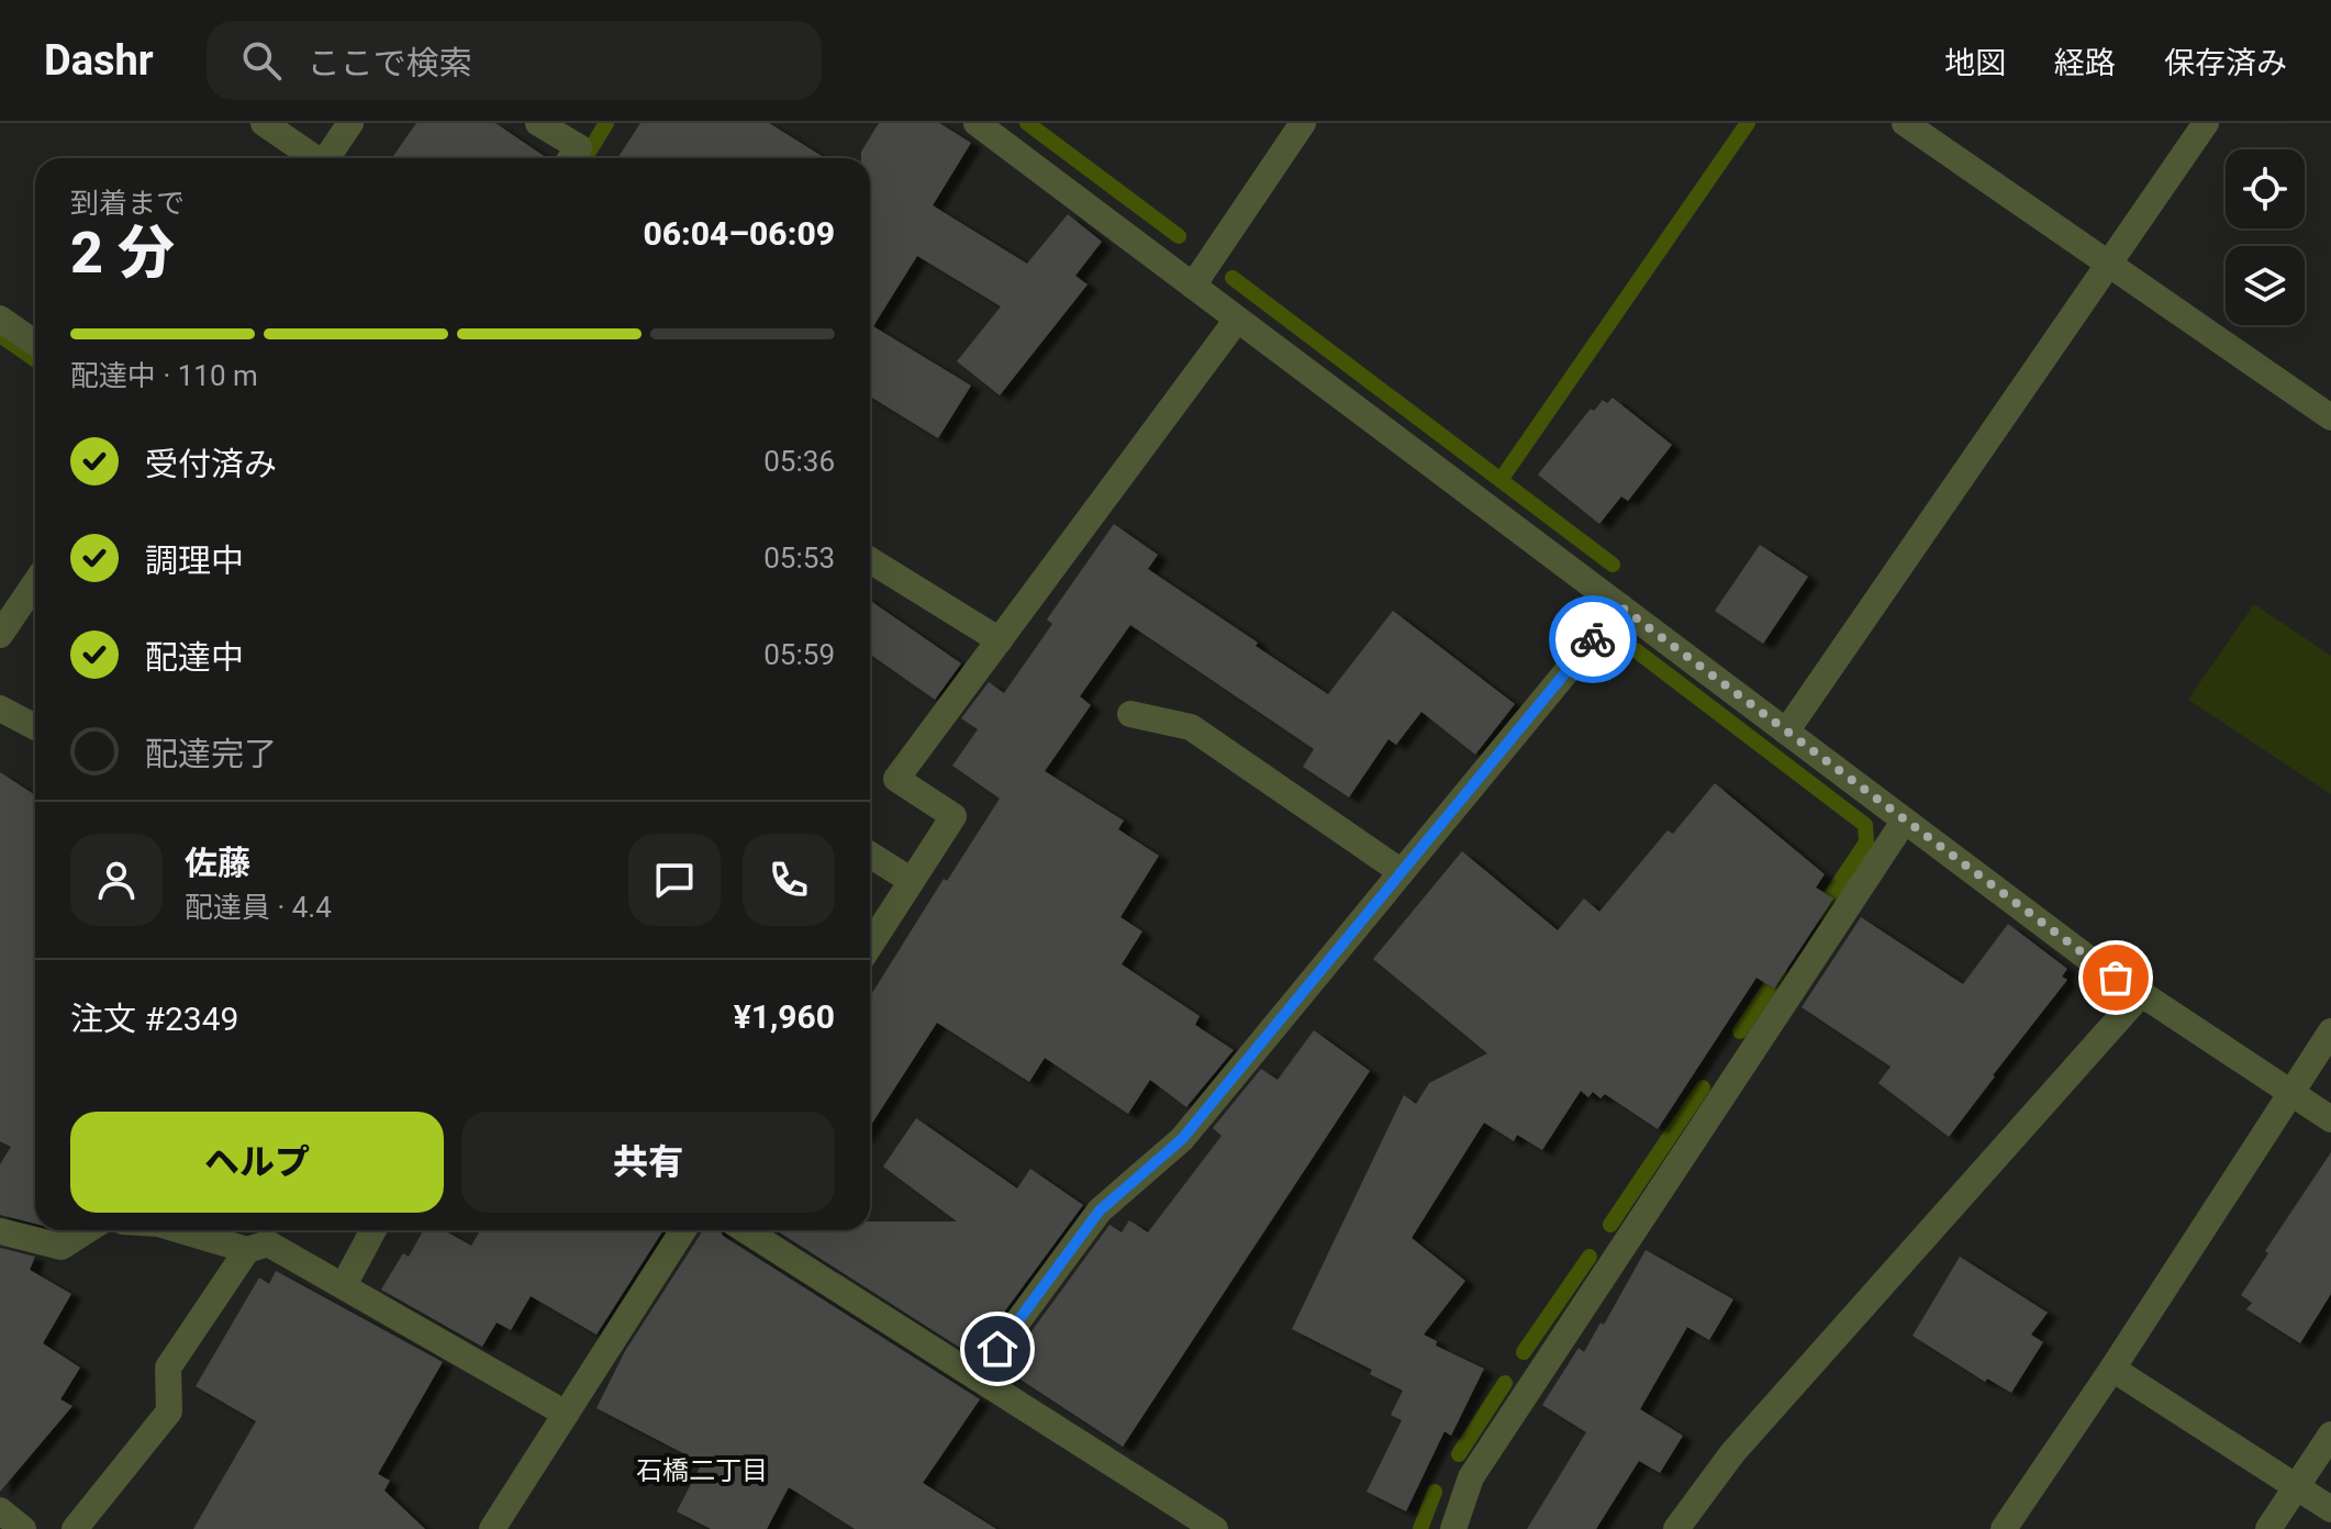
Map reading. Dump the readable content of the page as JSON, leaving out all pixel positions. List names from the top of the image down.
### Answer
{
  "districts": ["石橋二丁目"],
  "page": {
    "header": "Dashr",
    "search": "ここで検索",
    "nav": ["地図", "経路", "保存済み"],
    "heading": ["2 分", "到着まで", "06:04–06:09"],
    "panel": [
      "佐藤",
      "配達員 · 4.4",
      "注文 #2349",
      "¥1,960"
    ],
    "bar": "配達中 · 110 m",
    "list": [
      ["受付済み", "05:36"],
      ["調理中", "05:53"],
      ["配達中", "05:59"],
      "配達完了"
    ],
    "buttons": ["ヘルプ", "共有"]
  }
}
